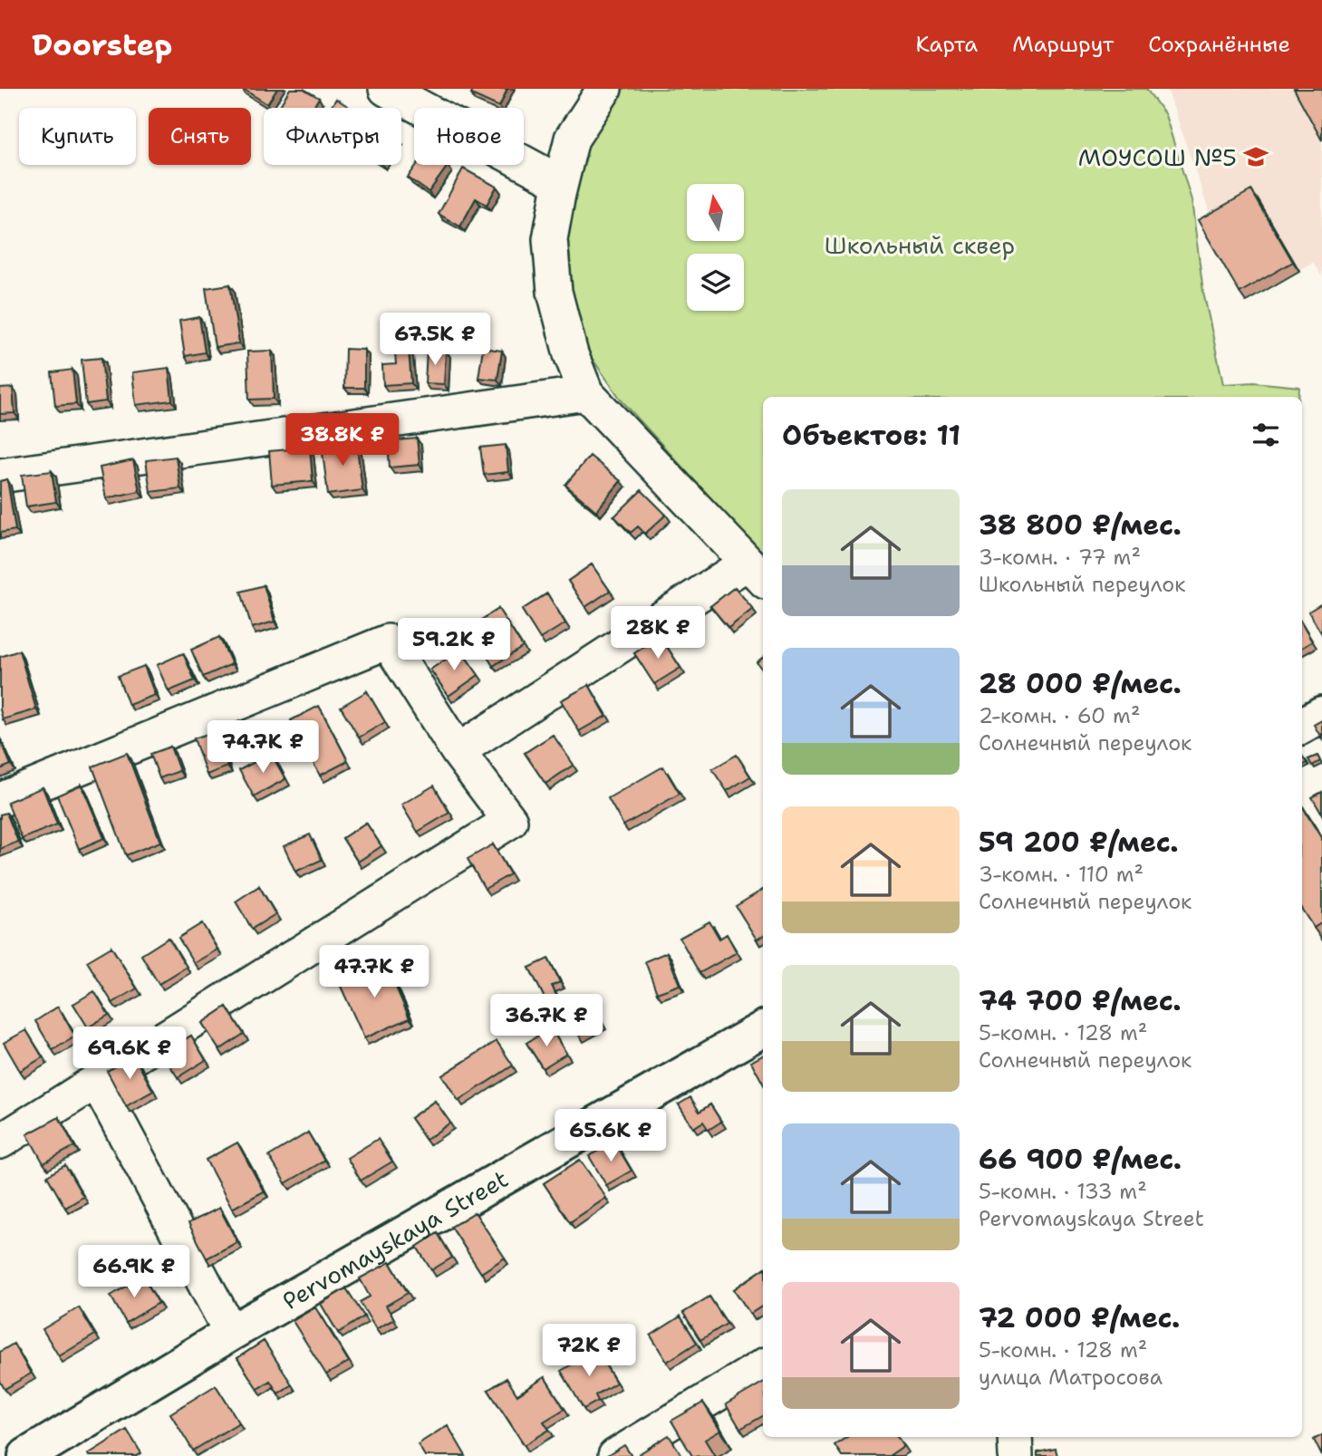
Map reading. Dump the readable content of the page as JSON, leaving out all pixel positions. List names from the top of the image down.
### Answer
{
  "streets": {
    "main road": ["Pervomayskaya Street"]
  },
  "parks": ["Школьный сквер"],
  "places": {
    "school or university": ["МОУСОШ №5"]
  },
  "north": "top",
  "page": {
    "header": "Doorstep",
    "nav": ["Карта", "Маршрут", "Сохранённые"],
    "chip": [
      "Купить",
      "Снять",
      "Фильтры",
      "Новое"
    ],
    "price": [
      "67.5K ₽",
      "38.8K ₽",
      "28K ₽",
      "59.2K ₽",
      "74.7K ₽",
      "47.7K ₽",
      "36.7K ₽",
      "69.6K ₽",
      "65.6K ₽",
      "66.9K ₽",
      "72K ₽"
    ],
    "heading": "Объектов: 11",
    "list": [
      {
        "name": "38 800 ₽/мес.",
        "note": "3-комн. · 77 m² · Школьный переулок"
      },
      {
        "name": "28 000 ₽/мес.",
        "note": "2-комн. · 60 m² · Солнечный переулок"
      },
      {
        "name": "59 200 ₽/мес.",
        "note": "3-комн. · 110 m² · Солнечный переулок"
      },
      {
        "name": "74 700 ₽/мес.",
        "note": "5-комн. · 128 m² · Солнечный переулок"
      },
      {
        "name": "66 900 ₽/мес.",
        "note": "5-комн. · 133 m² · Pervomayskaya Street"
      },
      {
        "name": "72 000 ₽/мес.",
        "note": "5-комн. · 128 m² · улица Матросова"
      }
    ]
  }
}
